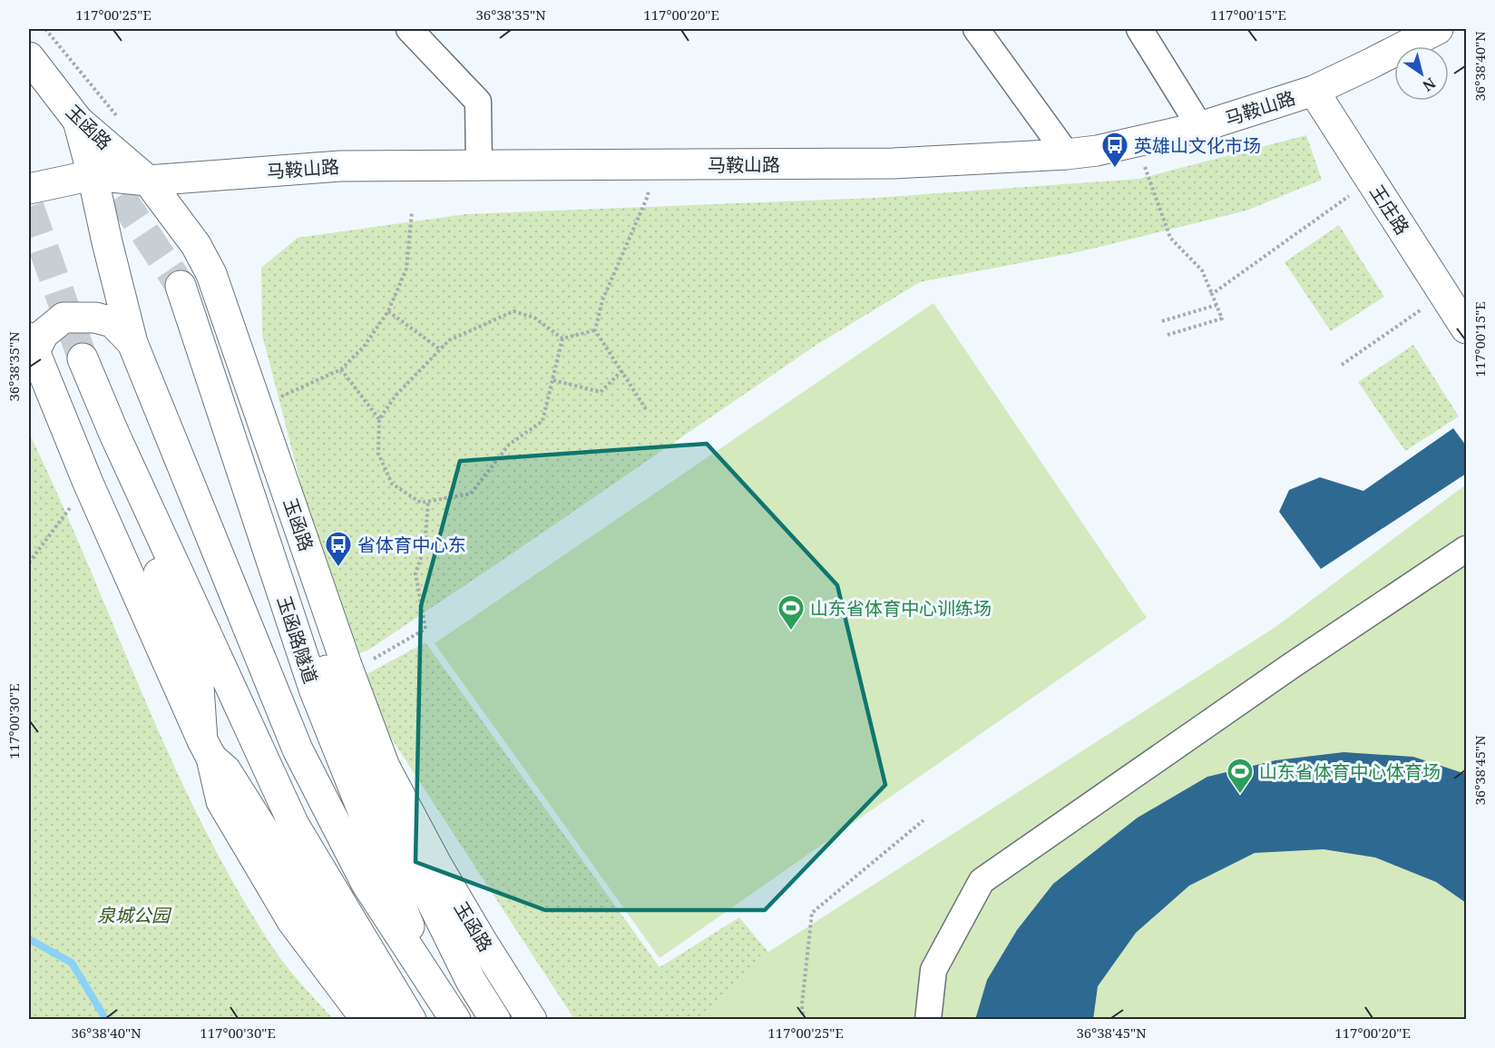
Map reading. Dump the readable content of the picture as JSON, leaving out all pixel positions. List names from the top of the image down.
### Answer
{
  "streets": {
    "main road": [
      "马鞍山路",
      "玉函路",
      "王庄路",
      "玉函路隧道"
    ]
  },
  "crossings": [
    ["马鞍山路", "玉函路"],
    ["马鞍山路", "王庄路"]
  ],
  "parks": ["泉城公园"],
  "places": {
    "bus stop": ["英雄山文化市场", "省体育中心东"],
    "sports": ["山东省体育中心训练场", "山东省体育中心体育场"]
  },
  "north": "bottom right",
  "coordinates": [
    "117°00'25\"E",
    "36°38'35\"N",
    "117°00'20\"E",
    "117°00'15\"E",
    "36°38'40\"N",
    "117°00'30\"E",
    "36°38'45\"N"
  ]
}
